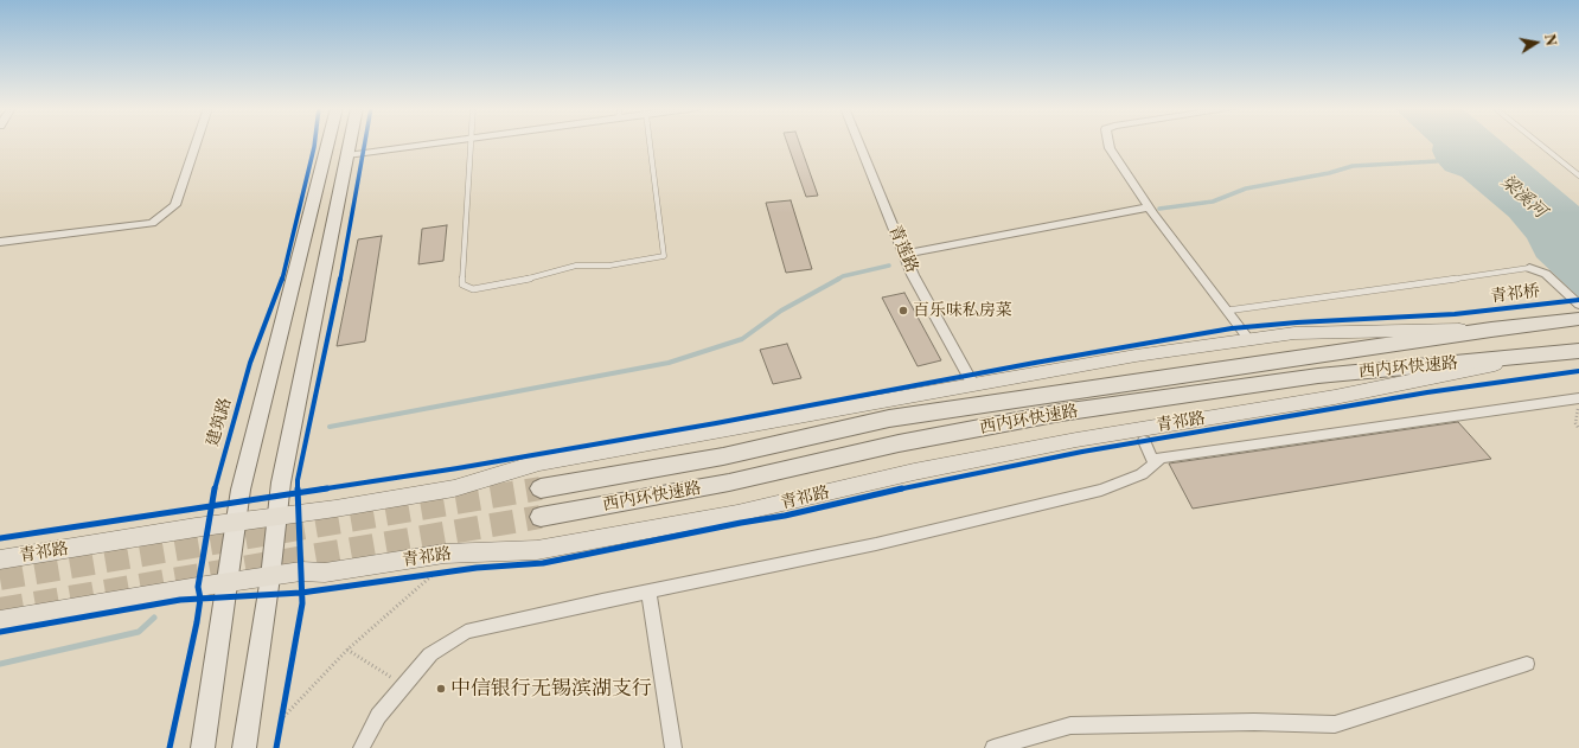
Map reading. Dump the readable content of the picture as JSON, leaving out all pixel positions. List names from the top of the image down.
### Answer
{
  "streets": {
    "highway": ["青祁桥", "西内环快速路"],
    "main road": ["青祁路"],
    "street": ["青莲路"],
    "cycle path": ["建筑路"]
  },
  "crossings": [
    ["青莲路", "青祁路"],
    ["青祁桥", "西内环快速路"],
    ["青祁桥", "青祁路"],
    ["西内环快速路", "青祁路"]
  ],
  "water": ["梁溪河"],
  "places": ["百乐味私房菜", "中信银行无锡滨湖支行"],
  "north": "right"
}
